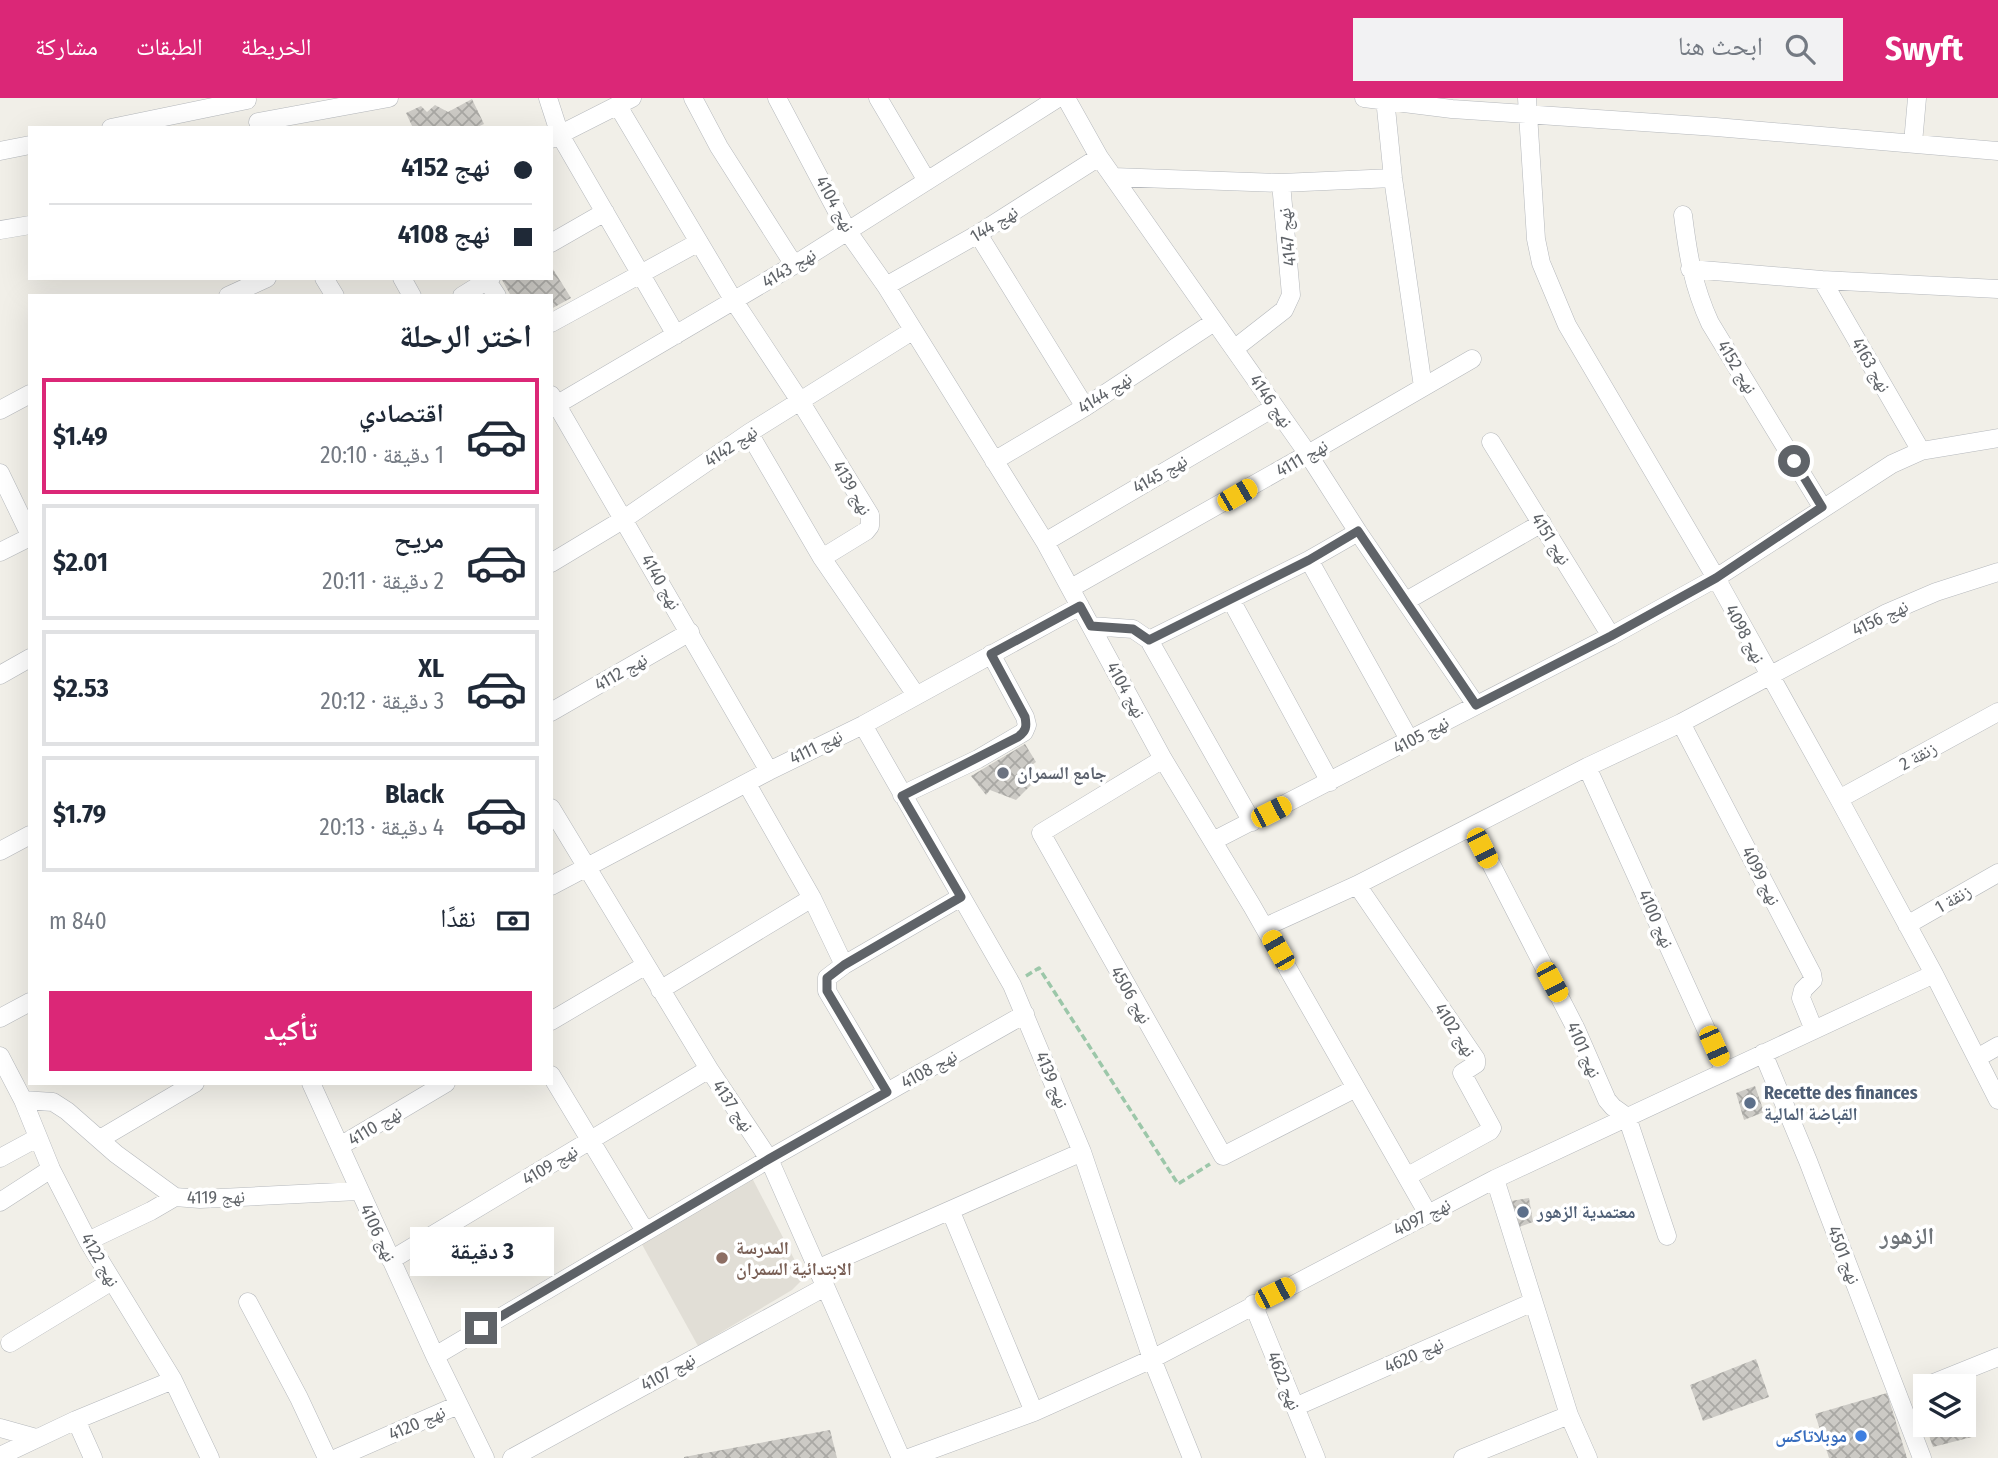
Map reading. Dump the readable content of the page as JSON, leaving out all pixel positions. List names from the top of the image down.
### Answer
{
  "streets": {
    "street": [
      "نهج 4104",
      "نهج 144",
      "نهج 4147",
      "نهج 4143",
      "نهج 4163",
      "نهج 4152",
      "نهج 4144",
      "نهج 4146",
      "نهج 4142",
      "نهج 4111",
      "نهج 4145",
      "نهج 4139",
      "نهج 4151",
      "نهج 4140",
      "نهج 4156",
      "نهج 4098",
      "نهج 4112",
      "نهج 4105",
      "زنقة 2",
      "نهج 4099",
      "زنقة 1",
      "نهج 4100",
      "نهج 4506",
      "نهج 4102",
      "نهج 4101",
      "نهج 4108",
      "نهج 4137",
      "نهج 4110",
      "نهج 4109",
      "نهج 4119",
      "نهج 4097",
      "نهج 4106",
      "نهج 4501",
      "نهج 4122",
      "نهج 4620",
      "نهج 4107",
      "نهج 4622",
      "نهج 4120"
    ]
  },
  "crossings": [
    ["نهج 4104", "نهج 144"],
    ["نهج 4104", "نهج 4143"],
    ["نهج 4104", "نهج 4144"],
    ["نهج 4104", "نهج 4142"],
    ["نهج 4104", "نهج 4111"],
    ["نهج 4104", "نهج 4145"],
    ["نهج 4104", "نهج 4156"],
    ["نهج 4104", "نهج 4105"],
    ["نهج 4104", "نهج 4506"],
    ["نهج 4104", "نهج 4102"],
    ["نهج 4104", "نهج 4097"],
    ["نهج 144", "نهج 4146"],
    ["نهج 4147", "نهج 4146"],
    ["نهج 4143", "نهج 4140"],
    ["نهج 4163", "نهج 4105"],
    ["نهج 4152", "نهج 4105"],
    ["نهج 4144", "نهج 4146"],
    ["نهج 4146", "نهج 4111"],
    ["نهج 4146", "نهج 4145"],
    ["نهج 4146", "نهج 4105"],
    ["نهج 4142", "نهج 4139"],
    ["نهج 4142", "نهج 4140"],
    ["نهج 4111", "نهج 4139"],
    ["نهج 4111", "نهج 4140"],
    ["نهج 4111", "نهج 4137"],
    ["نهج 4139", "نهج 4108"],
    ["نهج 4139", "نهج 4097"],
    ["نهج 4151", "نهج 4105"],
    ["نهج 4140", "نهج 4112"],
    ["نهج 4156", "نهج 4098"],
    ["نهج 4156", "نهج 4099"],
    ["نهج 4156", "نهج 4100"],
    ["نهج 4156", "نهج 4102"],
    ["نهج 4156", "نهج 4101"],
    ["نهج 4098", "نهج 4105"],
    ["نهج 4098", "زنقة 2"],
    ["نهج 4098", "زنقة 1"],
    ["نهج 4098", "نهج 4097"],
    ["نهج 4099", "نهج 4097"],
    ["نهج 4100", "نهج 4097"],
    ["نهج 4101", "نهج 4097"],
    ["نهج 4108", "نهج 4137"],
    ["نهج 4108", "نهج 4106"],
    ["نهج 4137", "نهج 4109"],
    ["نهج 4137", "نهج 4107"],
    ["نهج 4110", "نهج 4106"],
    ["نهج 4109", "نهج 4106"],
    ["نهج 4119", "نهج 4106"],
    ["نهج 4119", "نهج 4122"],
    ["نهج 4097", "نهج 4501"],
    ["نهج 4097", "نهج 4622"],
    ["نهج 4106", "نهج 4120"],
    ["نهج 4620", "نهج 4622"]
  ],
  "districts": ["الزهور"],
  "places": [
    "جامع السمران",
    "Recette des finances القباضة المالية",
    "معتمدية الزهور",
    "المدرسة الابتدائية السمران",
    "موبلاتاكس"
  ],
  "page": {
    "header": "Swyft",
    "search": "ابحث هنا",
    "nav": ["الخريطة", "الطبقات", "مشاركة"],
    "banner": ["نهج 4152", "نهج 4108"],
    "heading": "اختر الرحلة",
    "list": [
      {
        "name": "اقتصادي",
        "note": "1 دقيقة · 20:10",
        "value": "$1.49"
      },
      {
        "name": "مريح",
        "note": "2 دقيقة · 20:11",
        "value": "$2.01"
      },
      {
        "name": "XL",
        "note": "3 دقيقة · 20:12",
        "value": "$2.53"
      },
      {
        "name": "Black",
        "note": "4 دقيقة · 20:13",
        "value": "$1.79"
      }
    ],
    "pay": ["نقدًا", "840 m"],
    "buttons": "تأكيد",
    "bubble": "3 دقيقة"
  }
}
